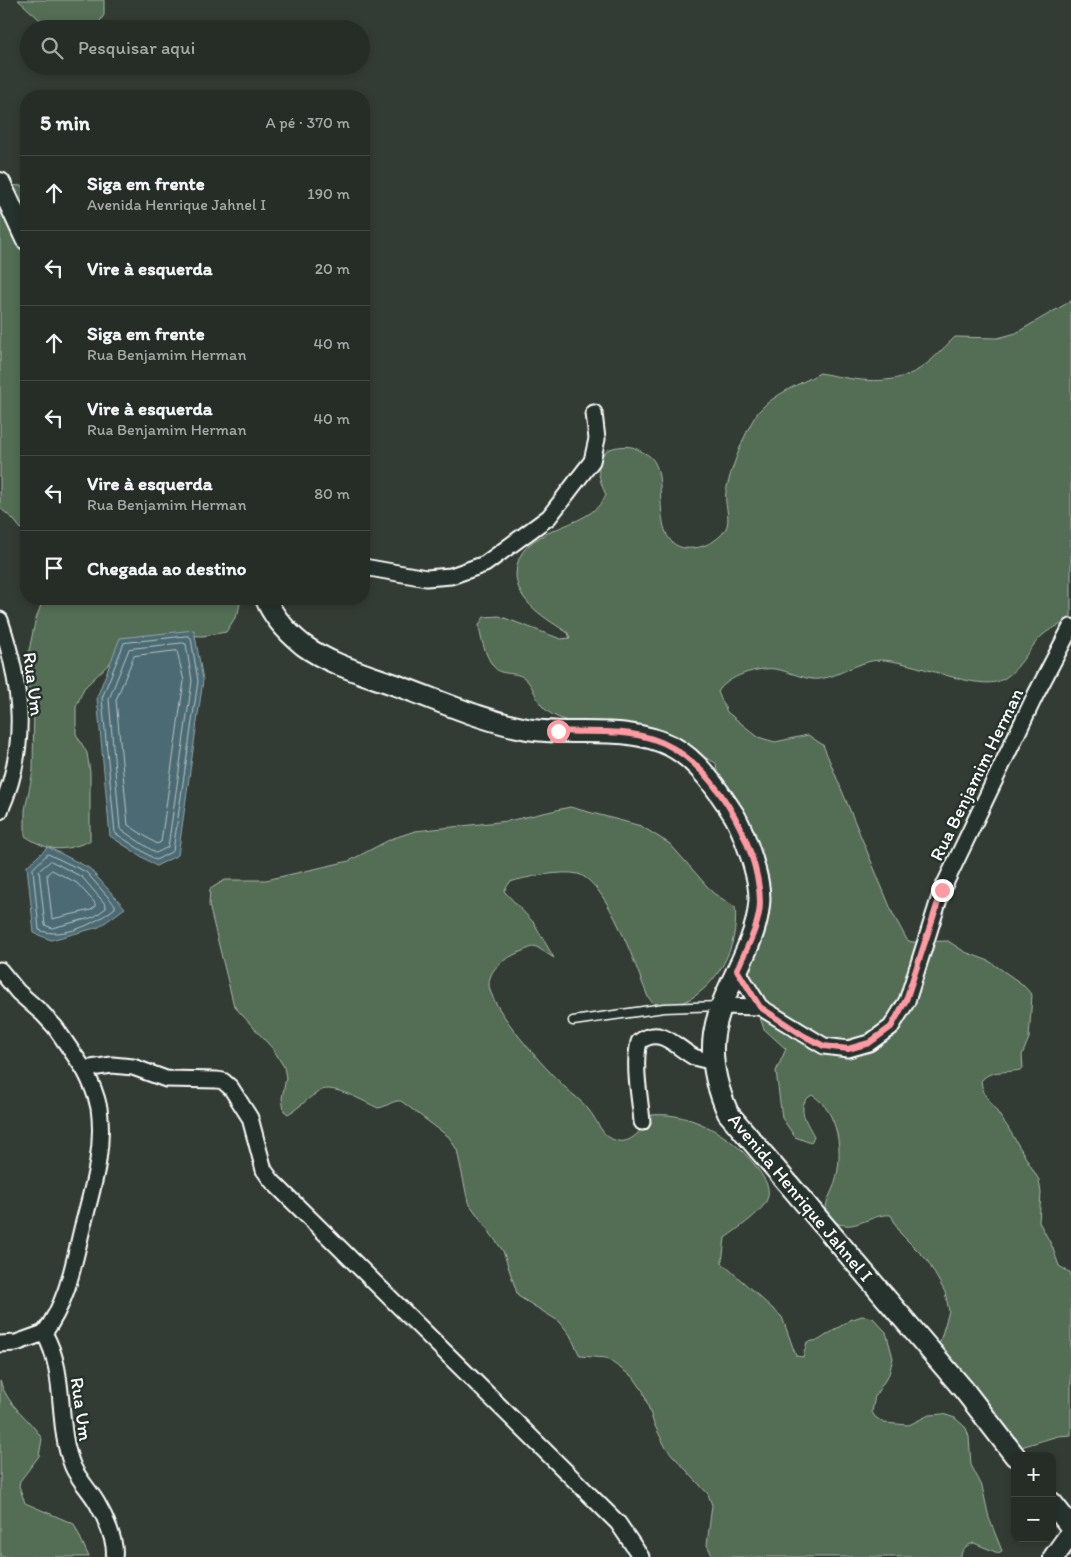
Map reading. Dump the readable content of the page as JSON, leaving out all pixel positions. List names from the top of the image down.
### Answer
{
  "streets": {
    "street": ["Rua Um", "Rua Benjamim Herman", "Avenida Henrique Jahnel I"]
  },
  "page": {
    "search": "Pesquisar aqui",
    "heading": ["5 min", "A pé · 370 m"],
    "list": [
      ["Siga em frente", "Avenida Henrique Jahnel I", "190 m"],
      ["Vire à esquerda", "20 m"],
      ["Siga em frente", "Rua Benjamim Herman", "40 m"],
      ["Vire à esquerda", "Rua Benjamim Herman", "40 m"],
      ["Vire à esquerda", "Rua Benjamim Herman", "80 m"],
      "Chegada ao destino"
    ],
    "map_buttons": ["+", "−"]
  }
}
